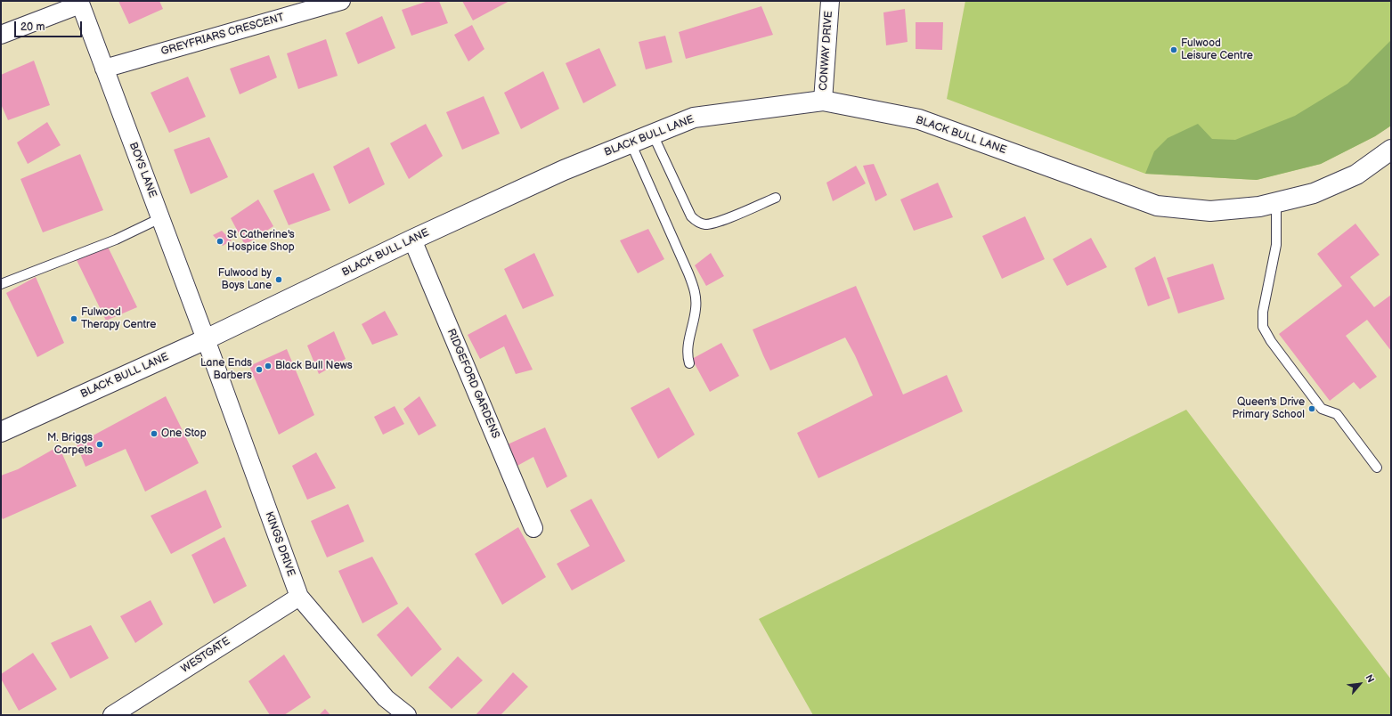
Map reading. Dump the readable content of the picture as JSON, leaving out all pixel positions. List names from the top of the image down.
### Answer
{
  "streets": {
    "street": [
      "GREYFRIARS CRESCENT",
      "CONWAY DRIVE",
      "BLACK BULL LANE",
      "BOYS LANE",
      "RIDGEFORD GARDENS",
      "KINGS DRIVE",
      "WESTGATE"
    ]
  },
  "crossings": [
    ["GREYFRIARS CRESCENT", "BOYS LANE"],
    ["CONWAY DRIVE", "BLACK BULL LANE"],
    ["BLACK BULL LANE", "BOYS LANE"],
    ["BLACK BULL LANE", "RIDGEFORD GARDENS"],
    ["BLACK BULL LANE", "KINGS DRIVE"],
    ["BOYS LANE", "KINGS DRIVE"],
    ["KINGS DRIVE", "WESTGATE"]
  ],
  "places": [
    "Fulwood Leisure Centre",
    "St Catherine's Hospice Shop",
    "Fulwood by Boys Lane",
    "Fulwood Therapy Centre",
    "Black Bull News",
    "Lane Ends Barbers",
    "Queen's Drive Primary School",
    "One Stop",
    "M. Briggs Carpets"
  ],
  "scale_bar": "20 m",
  "north": "top right"
}
